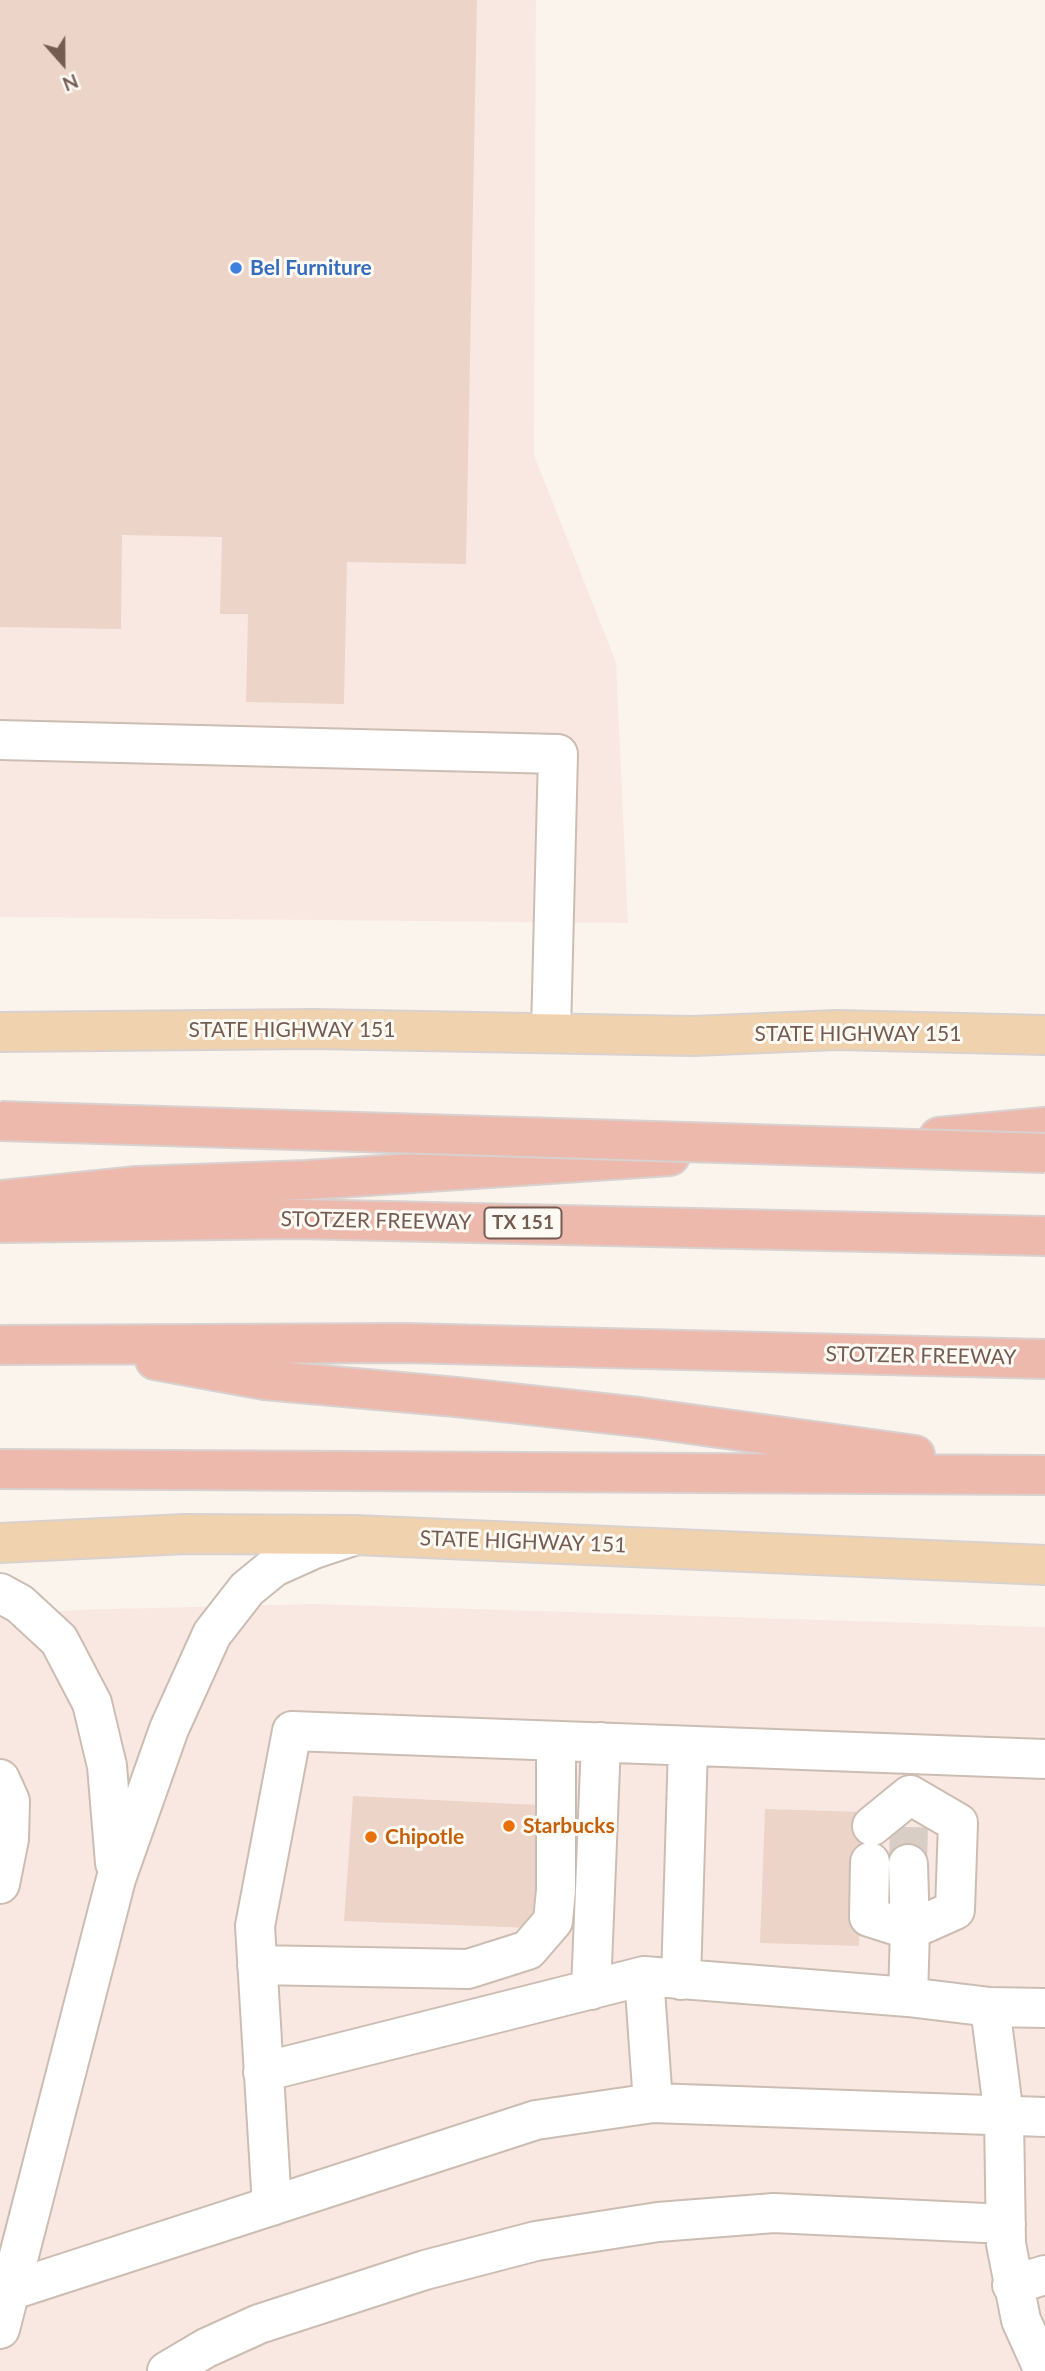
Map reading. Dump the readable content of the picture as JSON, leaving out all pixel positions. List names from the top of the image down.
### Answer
{
  "streets": {
    "highway": ["STOTZER FREEWAY", "TX 151"],
    "main road": ["STATE HIGHWAY 151"]
  },
  "places": ["Bel Furniture", "Starbucks", "Chipotle"],
  "north": "bottom"
}
